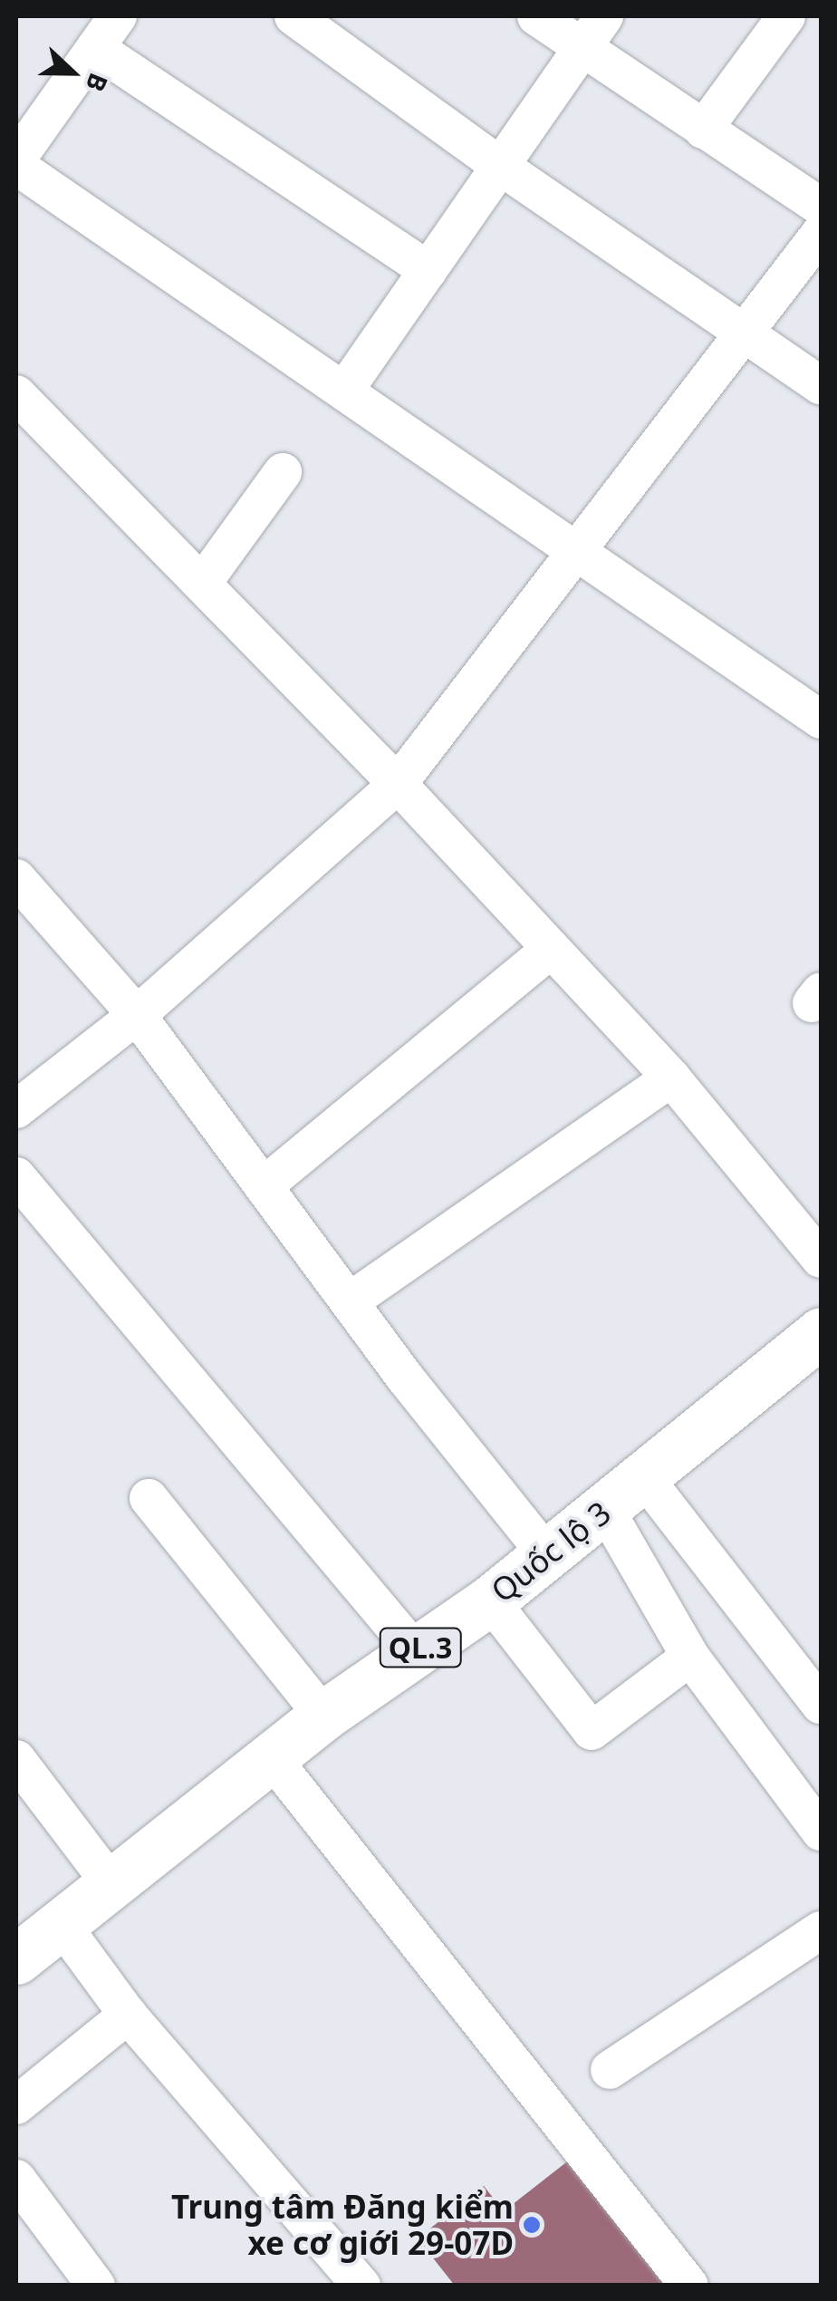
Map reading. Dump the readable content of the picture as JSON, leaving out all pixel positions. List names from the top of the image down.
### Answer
{
  "streets": {
    "highway": ["Quốc lộ 3", "QL.3"]
  },
  "places": ["Trung tâm Đăng kiểm xe cơ giới 29-07D"],
  "north": "right"
}
